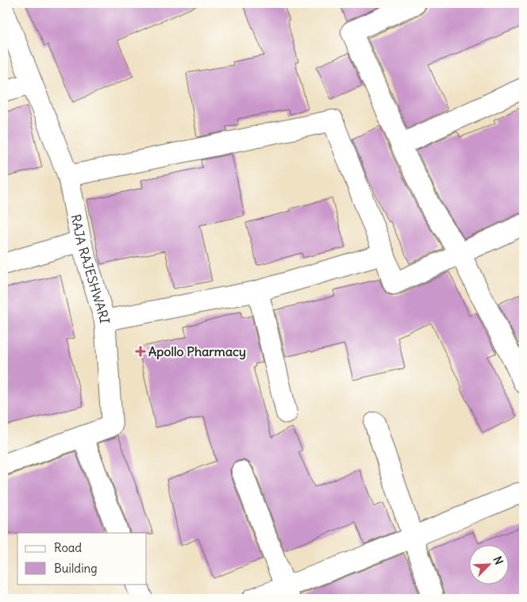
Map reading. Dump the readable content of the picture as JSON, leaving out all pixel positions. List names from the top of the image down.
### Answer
{
  "streets": {
    "street": ["RAJA RAJESHWARI"]
  },
  "places": {
    "health": ["Apollo Pharmacy"]
  },
  "legend": ["Road", "Building"],
  "north": "top right"
}
